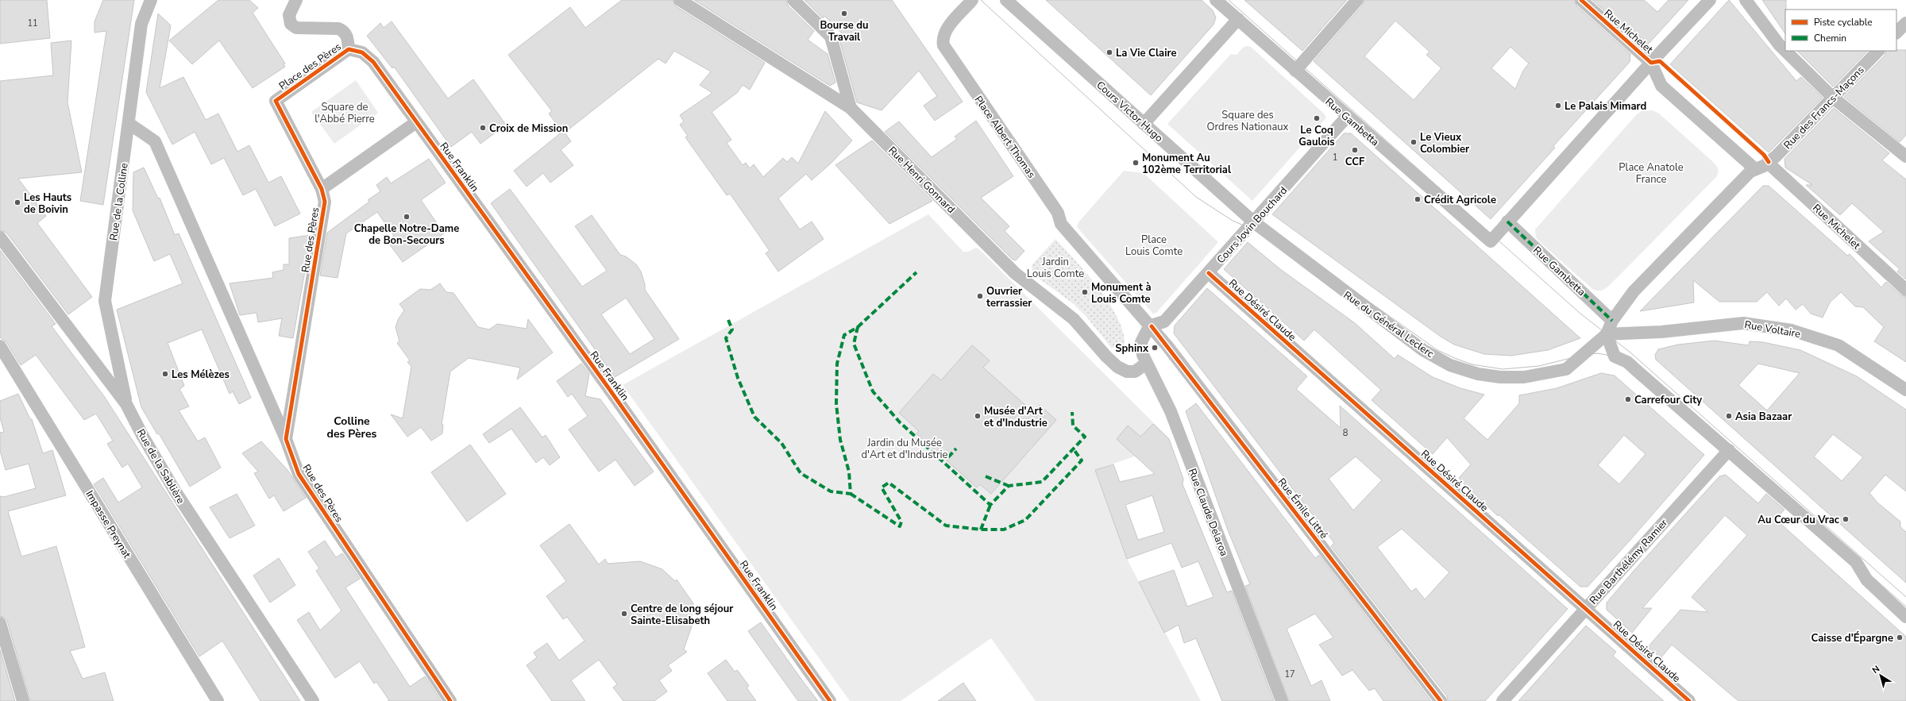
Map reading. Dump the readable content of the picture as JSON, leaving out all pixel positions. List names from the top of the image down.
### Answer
{
  "streets": {
    "street": [
      "Rue Michelet",
      "Place des Pères",
      "Rue des Francs-Maçons",
      "Cours Victor Hugo",
      "Rue Gambetta",
      "Place Albert Thomas",
      "Rue Franklin",
      "Rue Henri Gonnard",
      "Rue de la Colline",
      "Cours Jovin Bouchard",
      "Rue des Pères",
      "Rue Désiré Claude",
      "Rue du Général Leclerc",
      "Rue Voltaire",
      "Rue de la Sablière",
      "Rue Émile Littré",
      "Rue Claude Delaroa",
      "Impasse Preynat",
      "Rue Barthélémy Ramier"
    ]
  },
  "crossings": [
    ["Rue Michelet", "Rue des Francs-Maçons"],
    ["Place des Pères", "Rue Franklin"],
    ["Place des Pères", "Rue des Pères"],
    ["Cours Victor Hugo", "Cours Jovin Bouchard"],
    ["Cours Victor Hugo", "Rue du Général Leclerc"],
    ["Rue Gambetta", "Cours Jovin Bouchard"],
    ["Place Albert Thomas", "Cours Jovin Bouchard"],
    ["Place Albert Thomas", "Rue Émile Littré"],
    ["Place Albert Thomas", "Rue Claude Delaroa"],
    ["Rue Henri Gonnard", "Rue Claude Delaroa"],
    ["Rue de la Colline", "Rue des Pères"],
    ["Rue de la Colline", "Rue de la Sablière"],
    ["Cours Jovin Bouchard", "Rue Désiré Claude"],
    ["Cours Jovin Bouchard", "Rue du Général Leclerc"],
    ["Cours Jovin Bouchard", "Rue Émile Littré"],
    ["Cours Jovin Bouchard", "Rue Claude Delaroa"],
    ["Rue Désiré Claude", "Rue Barthélémy Ramier"],
    ["Rue du Général Leclerc", "Rue Voltaire"],
    ["Rue Émile Littré", "Rue Claude Delaroa"]
  ],
  "districts": ["Colline des Pères"],
  "parks": [
    "Square de l'Abbé Pierre",
    "Square des Ordres Nationaux",
    "Place Anatole France",
    "Place Louis Comte",
    "Jardin Louis Comte",
    "Jardin du Musée d'Art et d'Industrie"
  ],
  "places": [
    "Bourse du Travail",
    "La Vie Claire",
    "Le Palais Mimard",
    "Le Coq Gaulois",
    "Croix de Mission",
    "Le Vieux Colombier",
    "CCF",
    "Monument Au 102ème Territorial",
    "Crédit Agricole",
    "Les Hauts de Boivin",
    "Chapelle Notre-Dame de Bon-Secours",
    "Monument à Louis Comte",
    "Ouvrier terrassier",
    "Sphinx",
    "Les Mélèzes",
    "Carrefour City",
    "Musée d'Art et d'Industrie",
    "Asia Bazaar",
    "Au Cœur du Vrac",
    "Centre de long séjour Sainte-Elisabeth",
    "Caisse d'Épargne"
  ],
  "house_numbers": [
    "11",
    "1",
    "8",
    "17"
  ],
  "legend": ["Piste cyclable", "Chemin"],
  "north": "top left"
}
